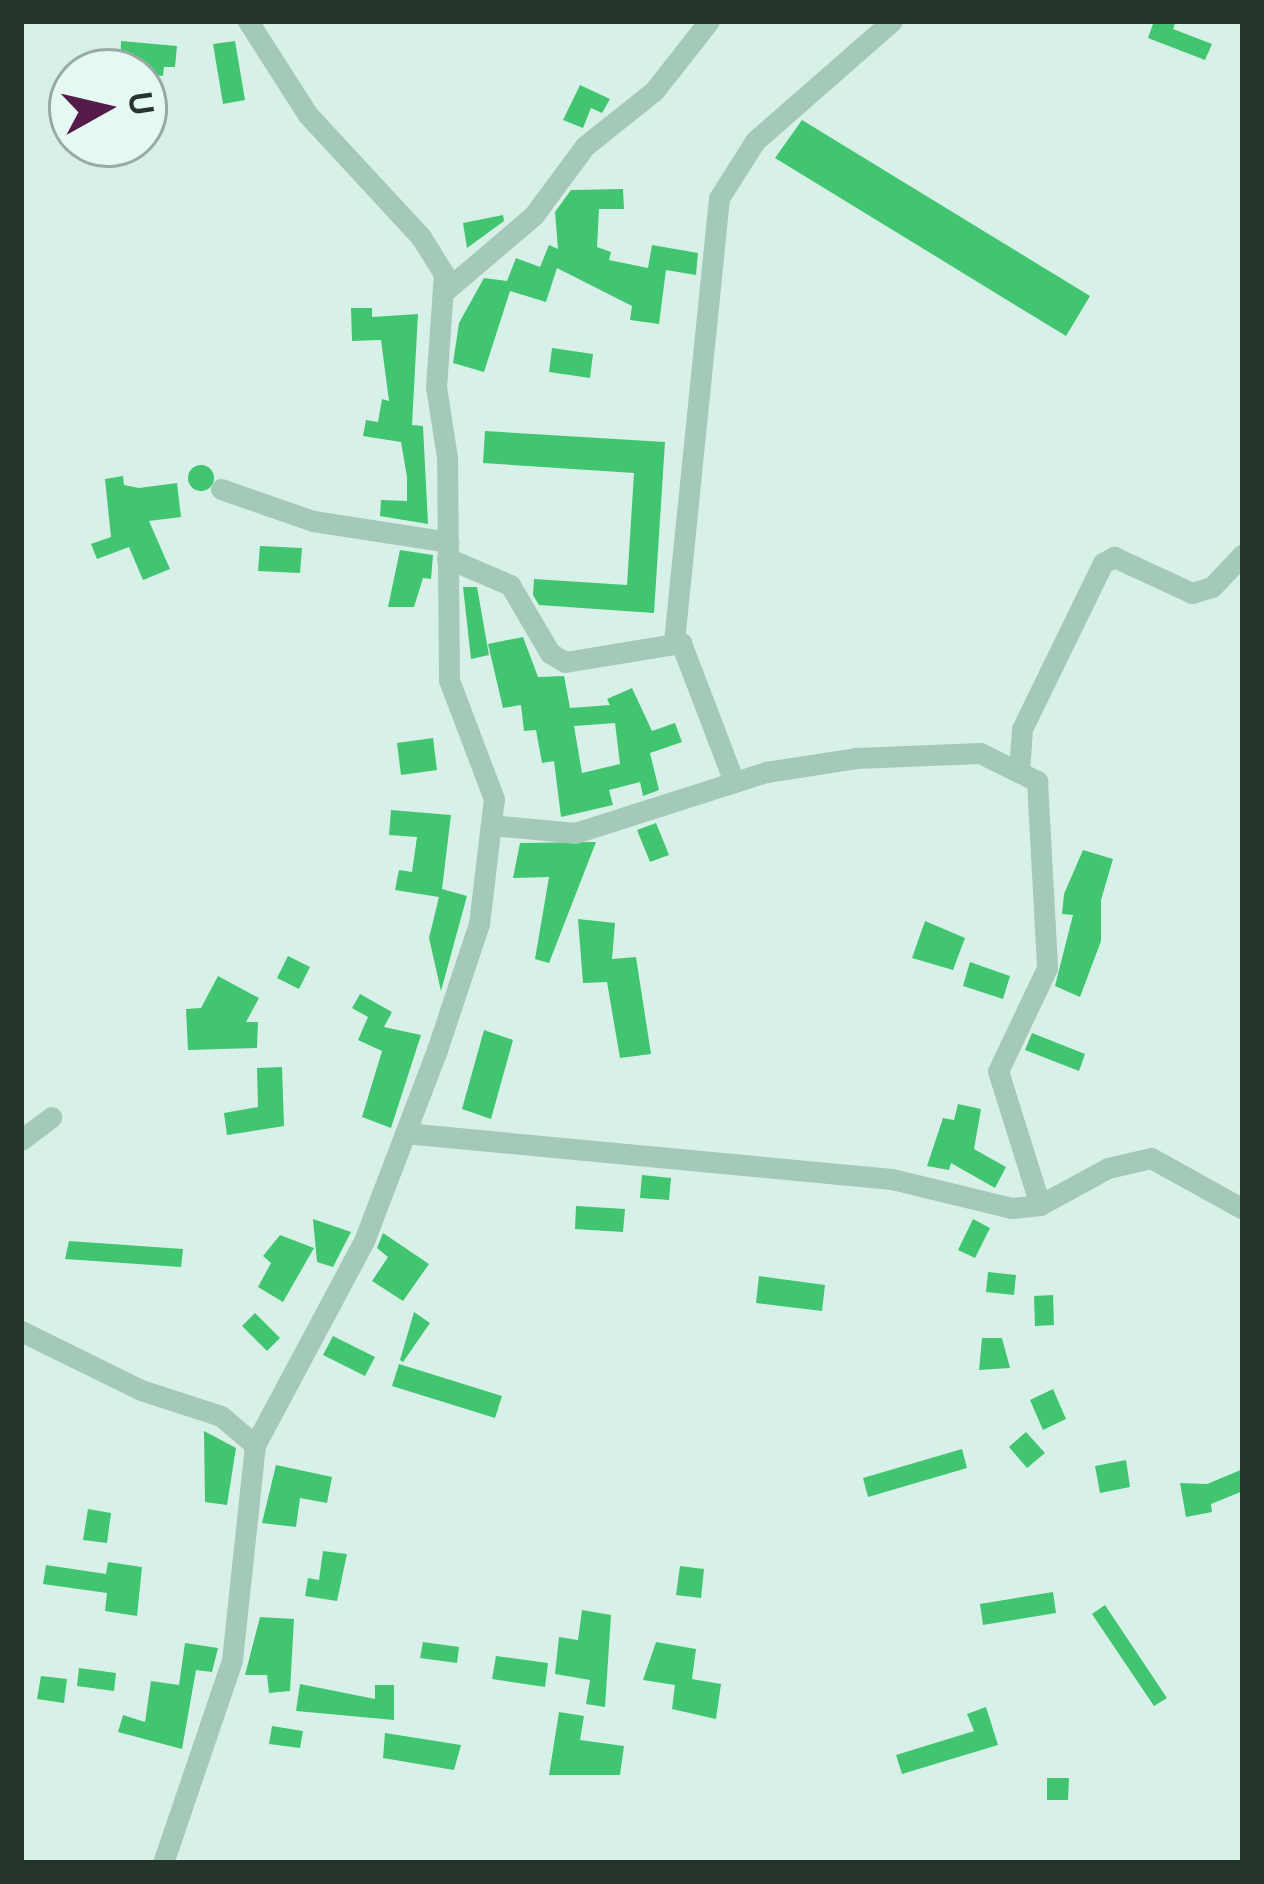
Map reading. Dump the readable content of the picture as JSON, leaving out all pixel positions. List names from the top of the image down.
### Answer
{
  "north": "right"
}
